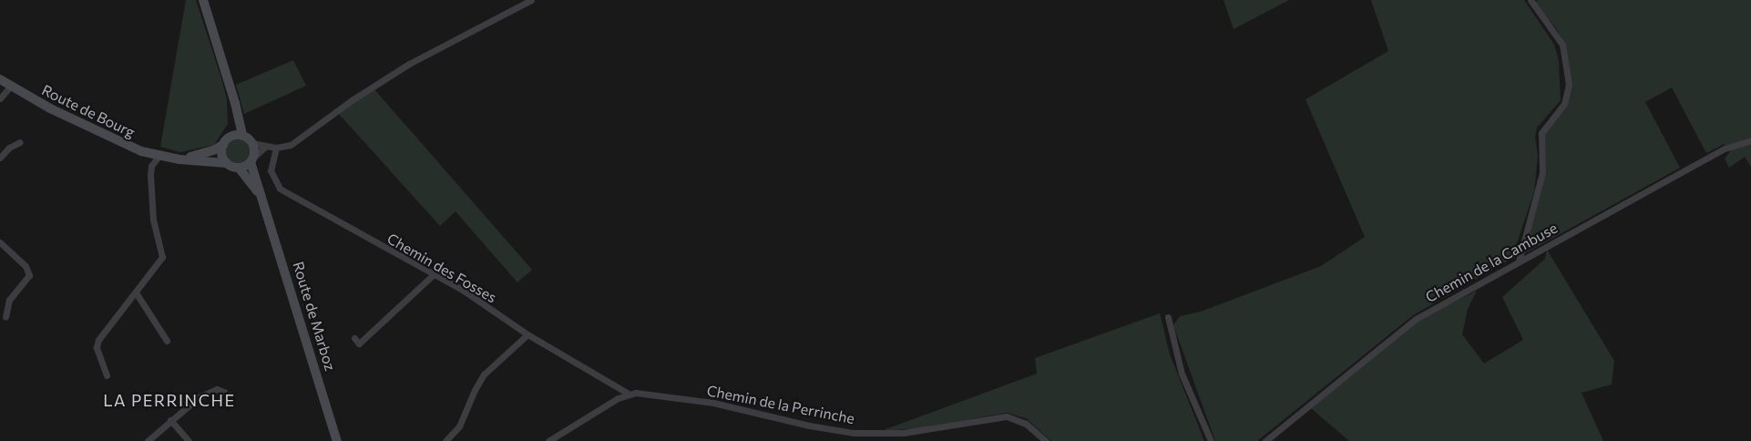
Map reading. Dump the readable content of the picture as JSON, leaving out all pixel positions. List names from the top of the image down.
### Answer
{
  "streets": {
    "main road": ["Route de Bourg", "Route de Marboz"],
    "street": ["Chemin de la Cambuse", "Chemin des Fosses", "Chemin de la Perrinche"]
  },
  "crossings": [
    ["Route de Bourg", "Route de Marboz"],
    ["Chemin des Fosses", "Chemin de la Perrinche"]
  ],
  "districts": ["LA PERRINCHE"]
}
